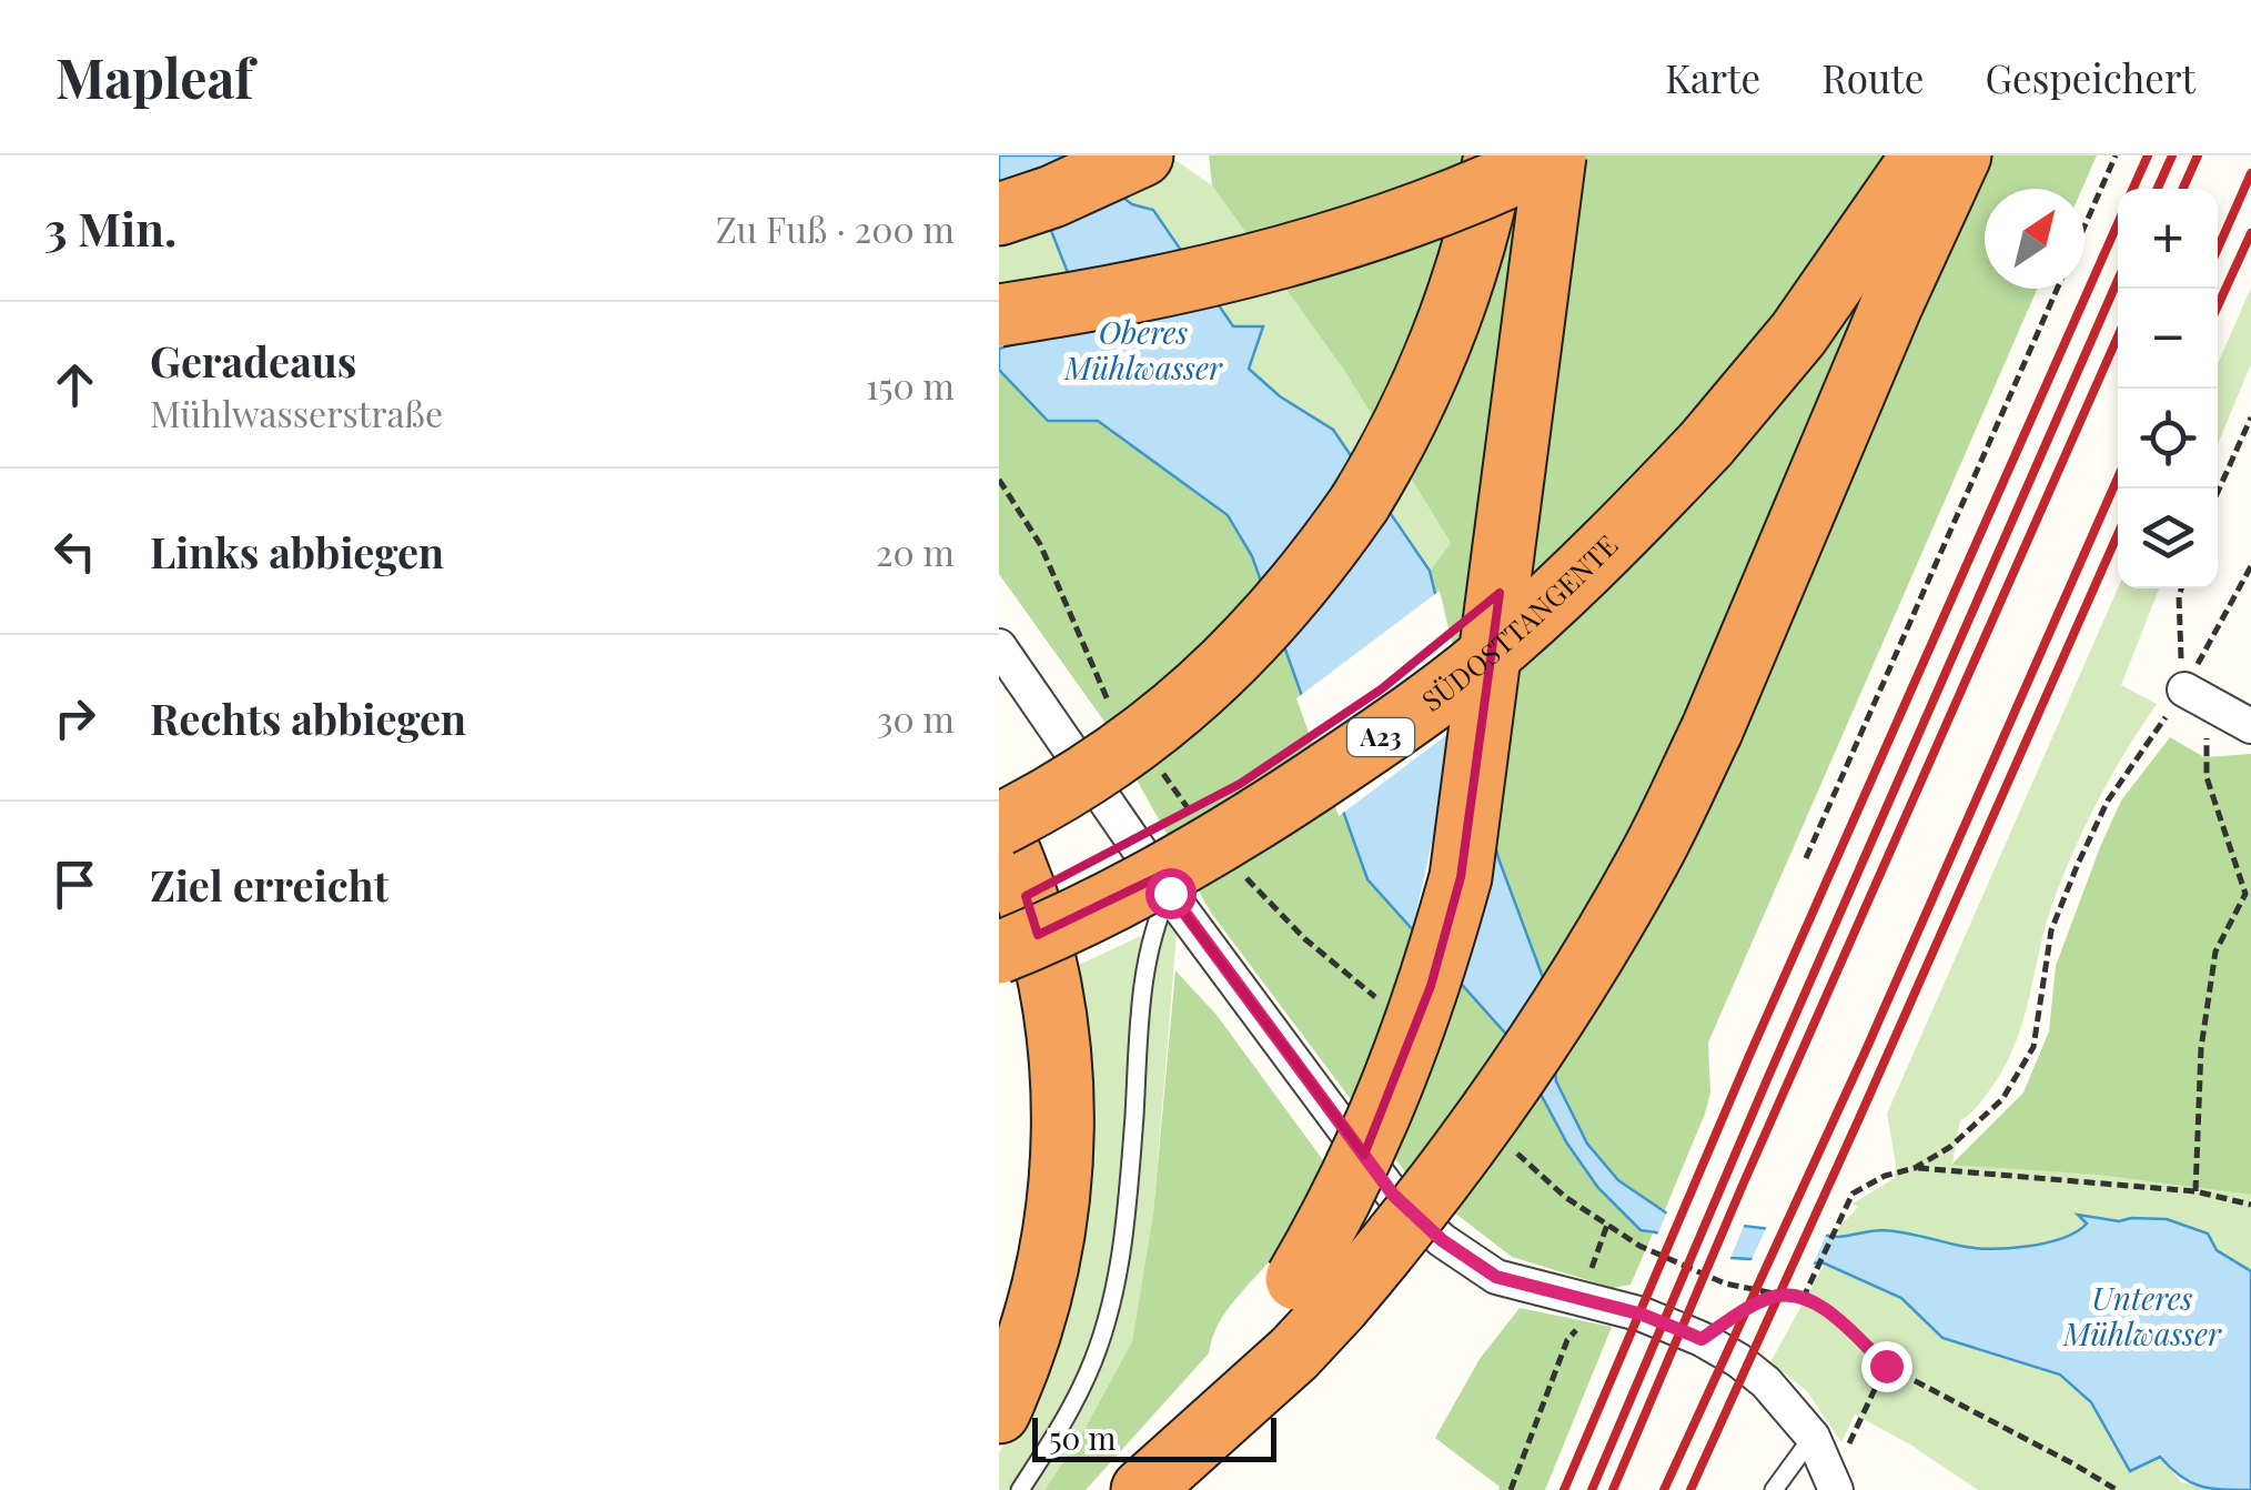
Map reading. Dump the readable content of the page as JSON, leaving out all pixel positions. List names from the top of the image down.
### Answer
{
  "streets": {
    "highway": ["SÜDOSTTANGENTE", "A23"]
  },
  "water": ["Oberes Mühlwasser", "Unteres Mühlwasser"],
  "scale_bar": "50 m",
  "north": "top right",
  "page": {
    "header": "Mapleaf",
    "nav": ["Karte", "Route", "Gespeichert"],
    "heading": ["3 Min.", "Zu Fuß · 200 m"],
    "map_buttons": ["+", "−"],
    "list": [
      ["Geradeaus", "Mühlwasserstraße", "150 m"],
      ["Links abbiegen", "20 m"],
      ["Rechts abbiegen", "30 m"],
      "Ziel erreicht"
    ],
    "scale": "50 m"
  }
}
